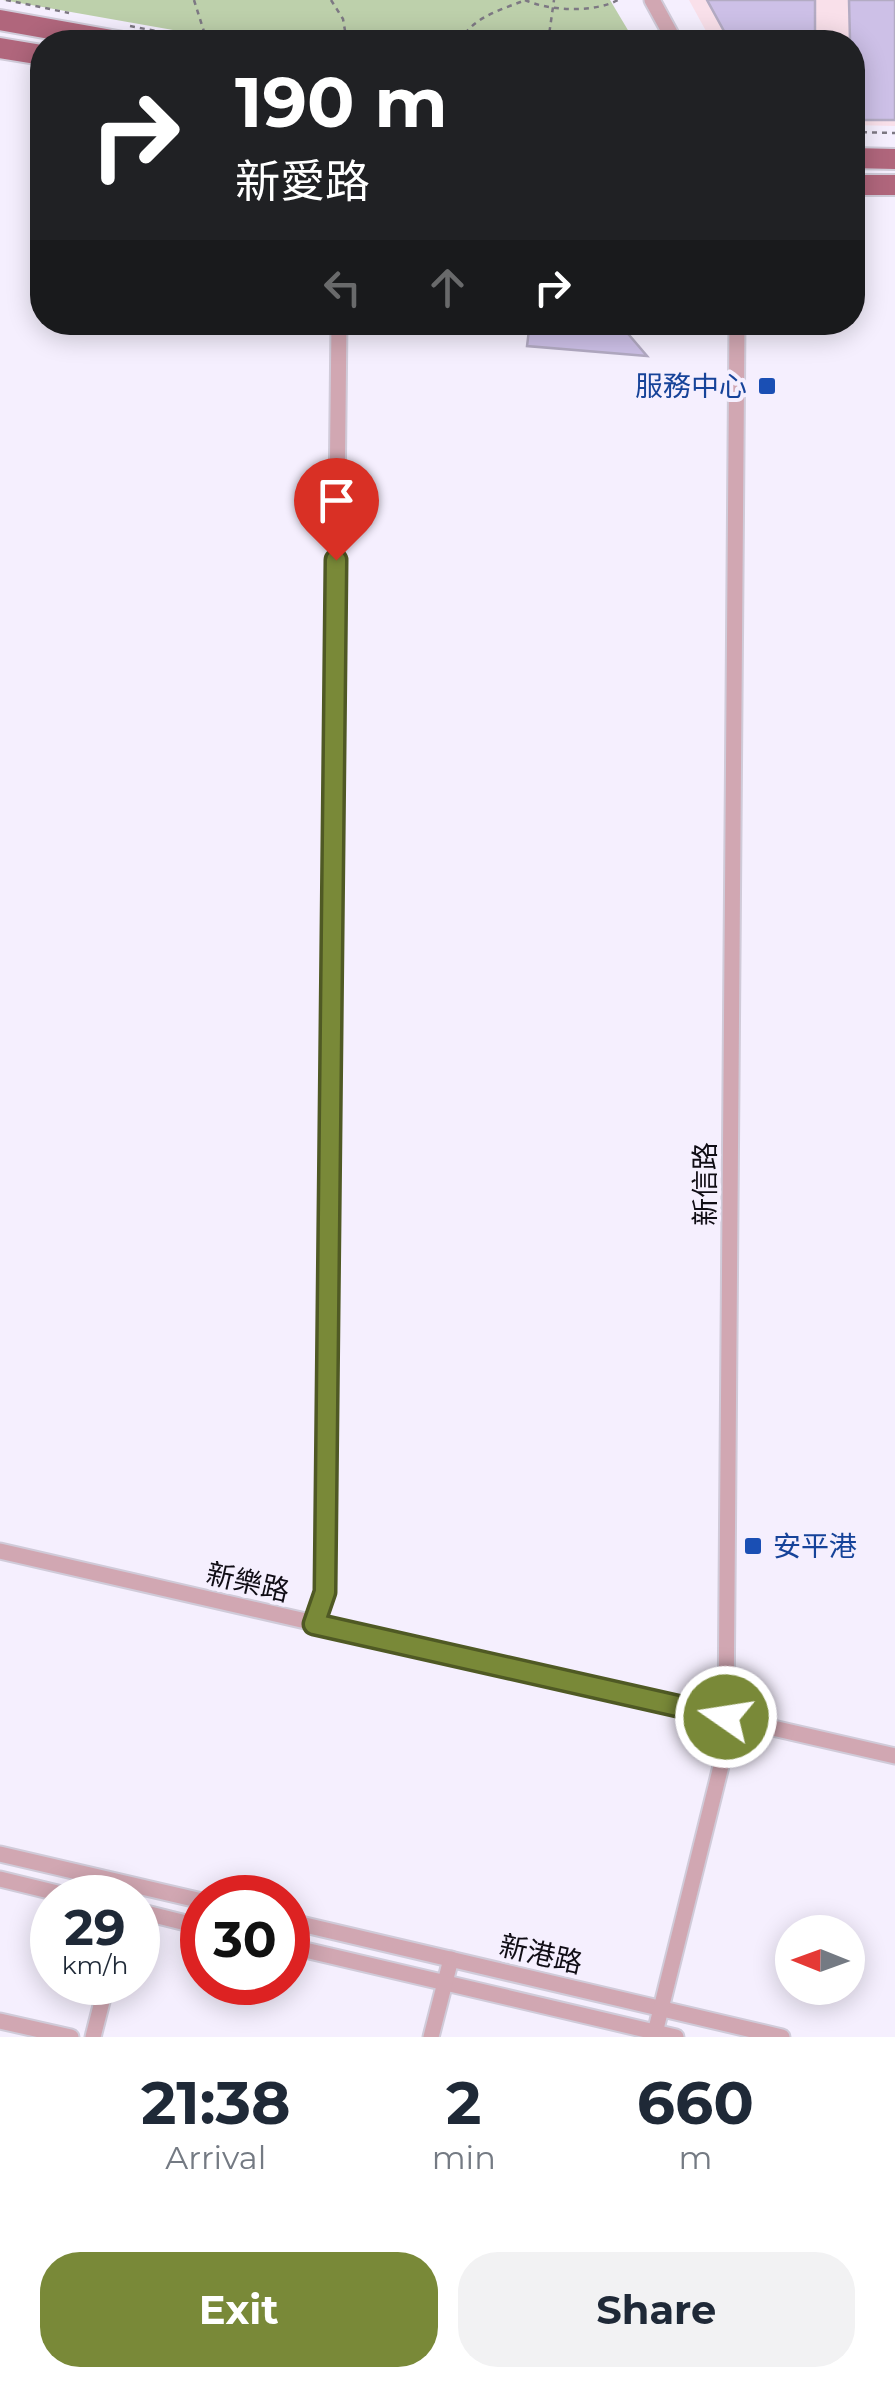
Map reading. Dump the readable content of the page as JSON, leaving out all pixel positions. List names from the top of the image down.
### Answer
{
  "streets": {
    "street": ["新信路", "新樂路", "新港路"]
  },
  "crossings": [
    ["新信路", "新樂路"],
    ["新信路", "新港路"]
  ],
  "places": {
    "transit": ["服務中心", "安平港"]
  },
  "north": "left",
  "page": {
    "turn": ["190 m", "新愛路"],
    "speed": "29 km/h",
    "limit": "30",
    "eta": [
      "21:38",
      "Arrival",
      "2",
      "min",
      "660",
      "m"
    ],
    "buttons": ["Exit", "Share"]
  }
}
